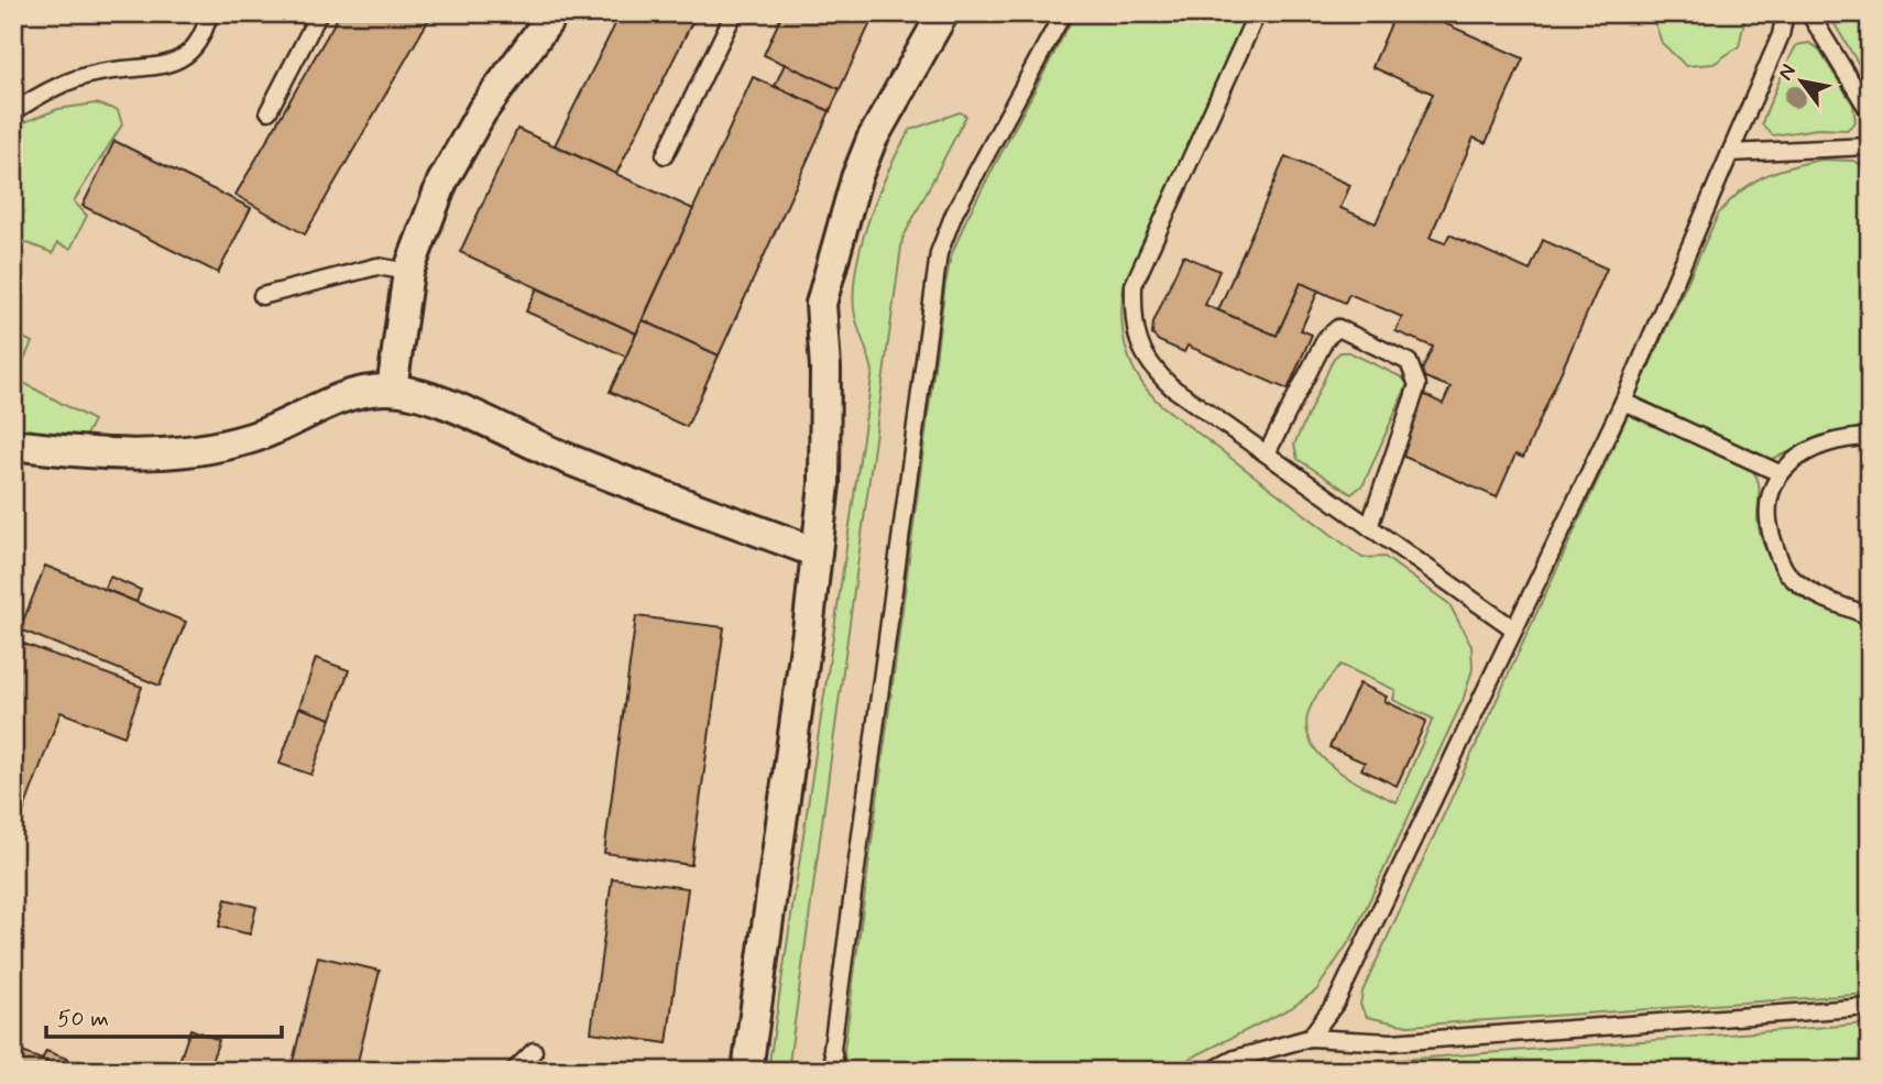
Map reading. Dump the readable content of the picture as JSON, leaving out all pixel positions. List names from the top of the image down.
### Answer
{
  "scale_bar": "50 m",
  "north": "top left"
}
